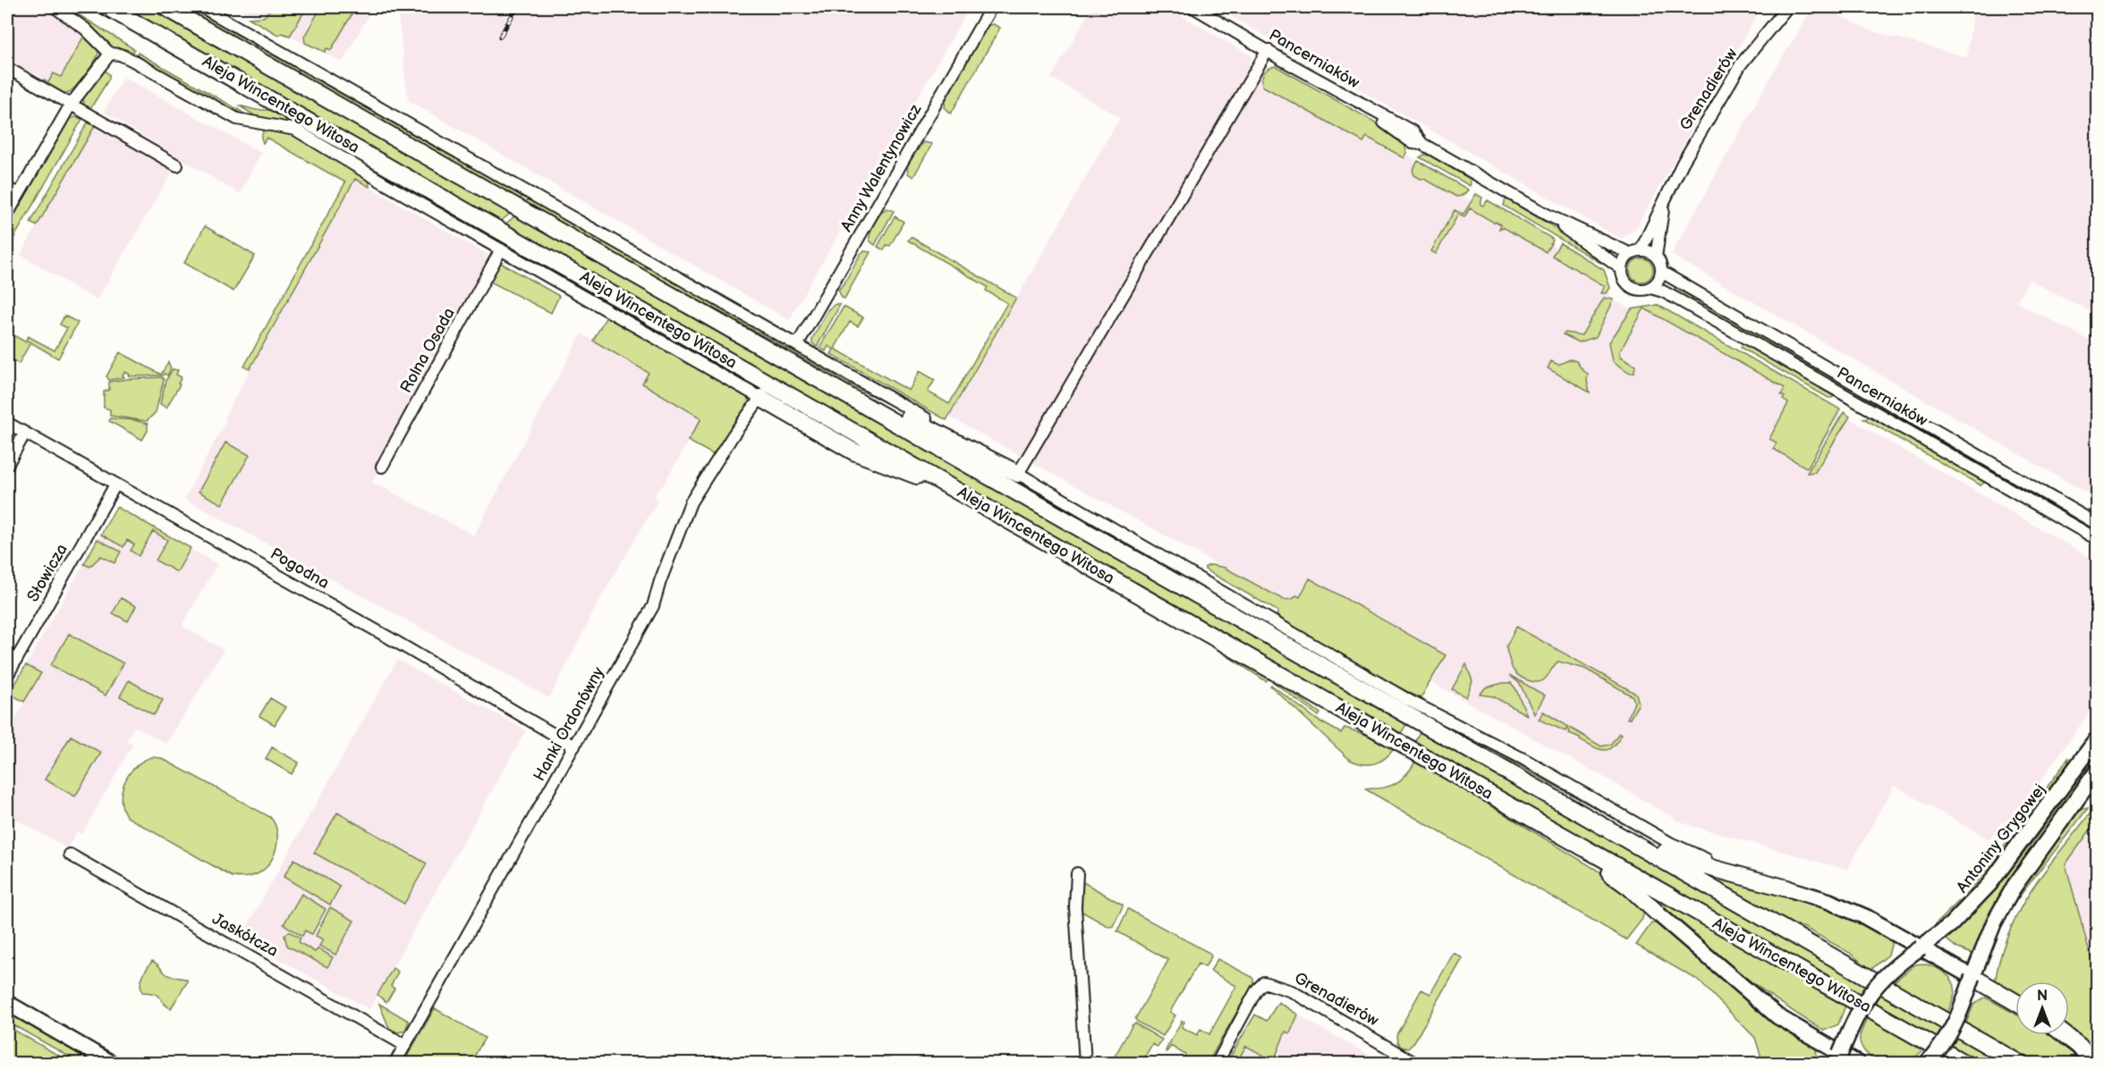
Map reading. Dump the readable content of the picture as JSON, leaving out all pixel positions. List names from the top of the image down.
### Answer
{
  "streets": {
    "main road": ["Aleja Wincentego Witosa"],
    "street": [
      "Pancerniaków",
      "Grenadierów",
      "Anny Walentynowicz",
      "Rolna Osada",
      "Pogodna",
      "Słowicza",
      "Hanki Ordonówny",
      "Antoniny Grygowej",
      "Jaskółcza"
    ]
  },
  "crossings": [
    ["Pancerniaków", "Grenadierów"],
    ["Aleja Wincentego Witosa", "Anny Walentynowicz"],
    ["Aleja Wincentego Witosa", "Rolna Osada"],
    ["Aleja Wincentego Witosa", "Hanki Ordonówny"],
    ["Aleja Wincentego Witosa", "Antoniny Grygowej"],
    ["Pogodna", "Słowicza"],
    ["Pogodna", "Hanki Ordonówny"],
    ["Hanki Ordonówny", "Jaskółcza"]
  ],
  "north": "top"
}
